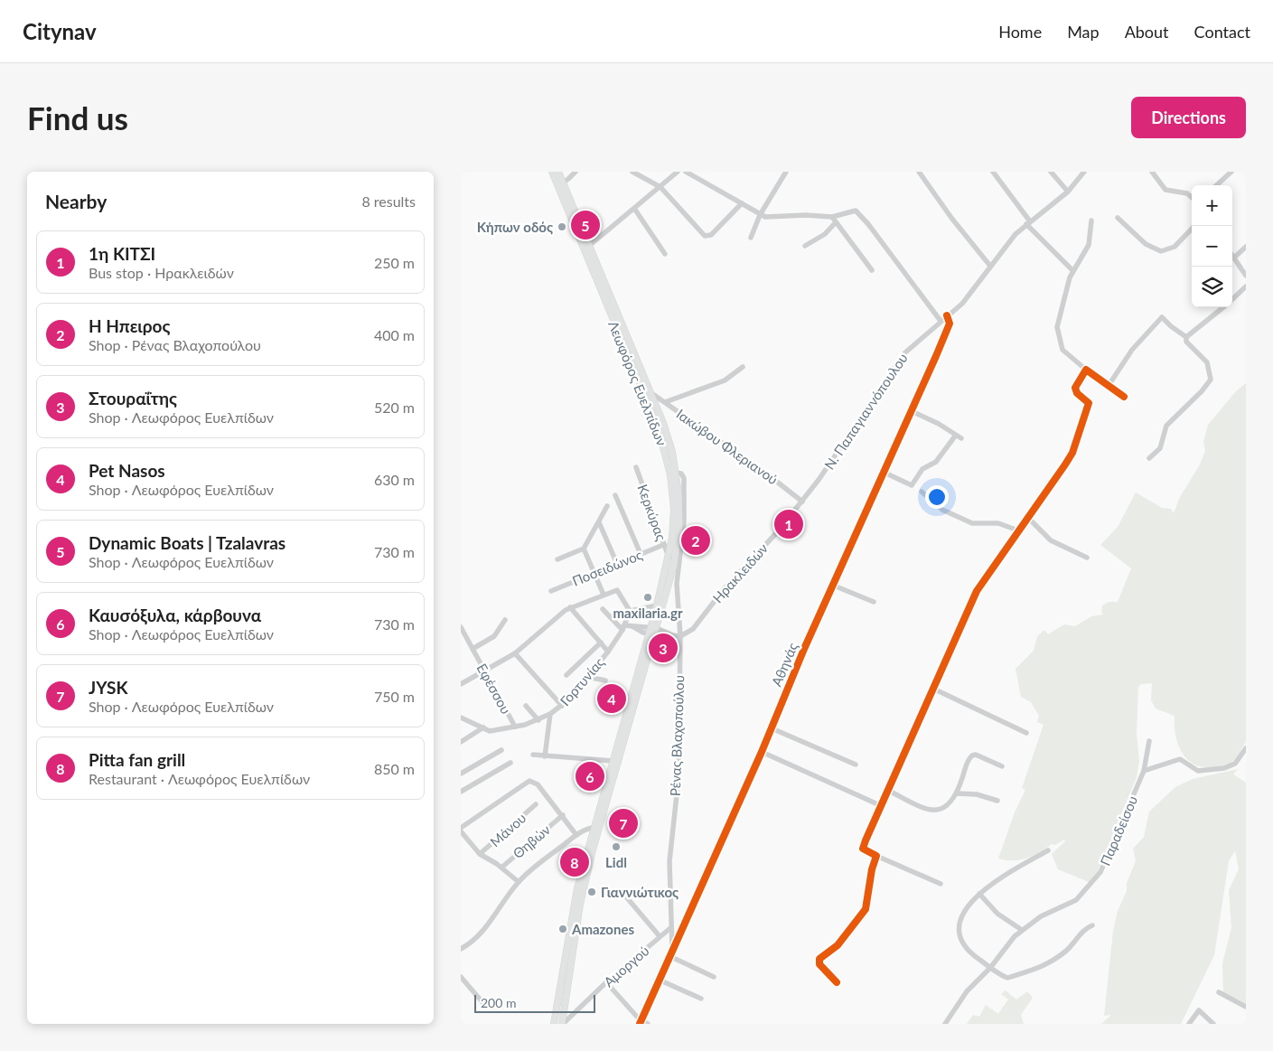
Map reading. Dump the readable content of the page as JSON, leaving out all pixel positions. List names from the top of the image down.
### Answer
{
  "streets": {
    "main road": ["Λεωφόρος Ευελπίδων"],
    "street": [
      "Ν. Παπαγιαννόπουλου",
      "Ιακώβου Φλεριανού",
      "Κερκύρας",
      "Ποσειδώνος",
      "Ηρακλειδών",
      "Αθηνάς",
      "Γορτυνίας",
      "Εφέσσου",
      "Ρένας Βλαχοπούλου",
      "Μάνου",
      "Παραδείσου",
      "Θηβών",
      "Αμοργού"
    ]
  },
  "crossings": [
    ["Λεωφόρος Ευελπίδων", "Ιακώβου Φλεριανού"],
    ["Λεωφόρος Ευελπίδων", "Κερκύρας"],
    ["Λεωφόρος Ευελπίδων", "Ρένας Βλαχοπούλου"],
    ["Λεωφόρος Ευελπίδων", "Αμοργού"],
    ["Ν. Παπαγιαννόπουλου", "Ιακώβου Φλεριανού"],
    ["Ν. Παπαγιαννόπουλου", "Ηρακλειδών"],
    ["Ν. Παπαγιαννόπουλου", "Αθηνάς"],
    ["Ιακώβου Φλεριανού", "Ηρακλειδών"],
    ["Κερκύρας", "Ποσειδώνος"],
    ["Ηρακλειδών", "Ρένας Βλαχοπούλου"],
    ["Αθηνάς", "Ρένας Βλαχοπούλου"],
    ["Γορτυνίας", "Εφέσσου"],
    ["Ρένας Βλαχοπούλου", "Αμοργού"]
  ],
  "places": [
    "Κήπων οδός",
    "maxilaria.gr",
    "Lidl",
    "Γιαννιώτικος",
    "Amazones"
  ],
  "scale_bar": "200 m",
  "page": {
    "header": "Citynav",
    "nav": [
      "Home",
      "Map",
      "About",
      "Contact"
    ],
    "buttons": "Directions",
    "title": "Find us",
    "heading": ["Nearby", "8 results"],
    "map_buttons": ["+", "−"],
    "pins": [
      "5",
      "1",
      "2",
      "3",
      "4",
      "6",
      "7",
      "8"
    ],
    "list": [
      {
        "mark": "1",
        "name": "1η ΚΙΤΣΙ",
        "note": "Bus stop · Ηρακλειδών",
        "value": "250 m"
      },
      {
        "mark": "2",
        "name": "Η Ήπειρος",
        "note": "Shop · Ρένας Βλαχοπούλου",
        "value": "400 m"
      },
      {
        "mark": "3",
        "name": "Στουραΐτης",
        "note": "Shop · Λεωφόρος Ευελπίδων",
        "value": "520 m"
      },
      {
        "mark": "4",
        "name": "Pet Nasos",
        "note": "Shop · Λεωφόρος Ευελπίδων",
        "value": "630 m"
      },
      {
        "mark": "5",
        "name": "Dynamic Boats | Tzalavras",
        "note": "Shop · Λεωφόρος Ευελπίδων",
        "value": "730 m"
      },
      {
        "mark": "6",
        "name": "Καυσόξυλα, κάρβουνα",
        "note": "Shop · Λεωφόρος Ευελπίδων",
        "value": "730 m"
      },
      {
        "mark": "7",
        "name": "JYSK",
        "note": "Shop · Λεωφόρος Ευελπίδων",
        "value": "750 m"
      },
      {
        "mark": "8",
        "name": "Pitta fan grill",
        "note": "Restaurant · Λεωφόρος Ευελπίδων",
        "value": "850 m"
      }
    ],
    "scale": "200 m"
  }
}
